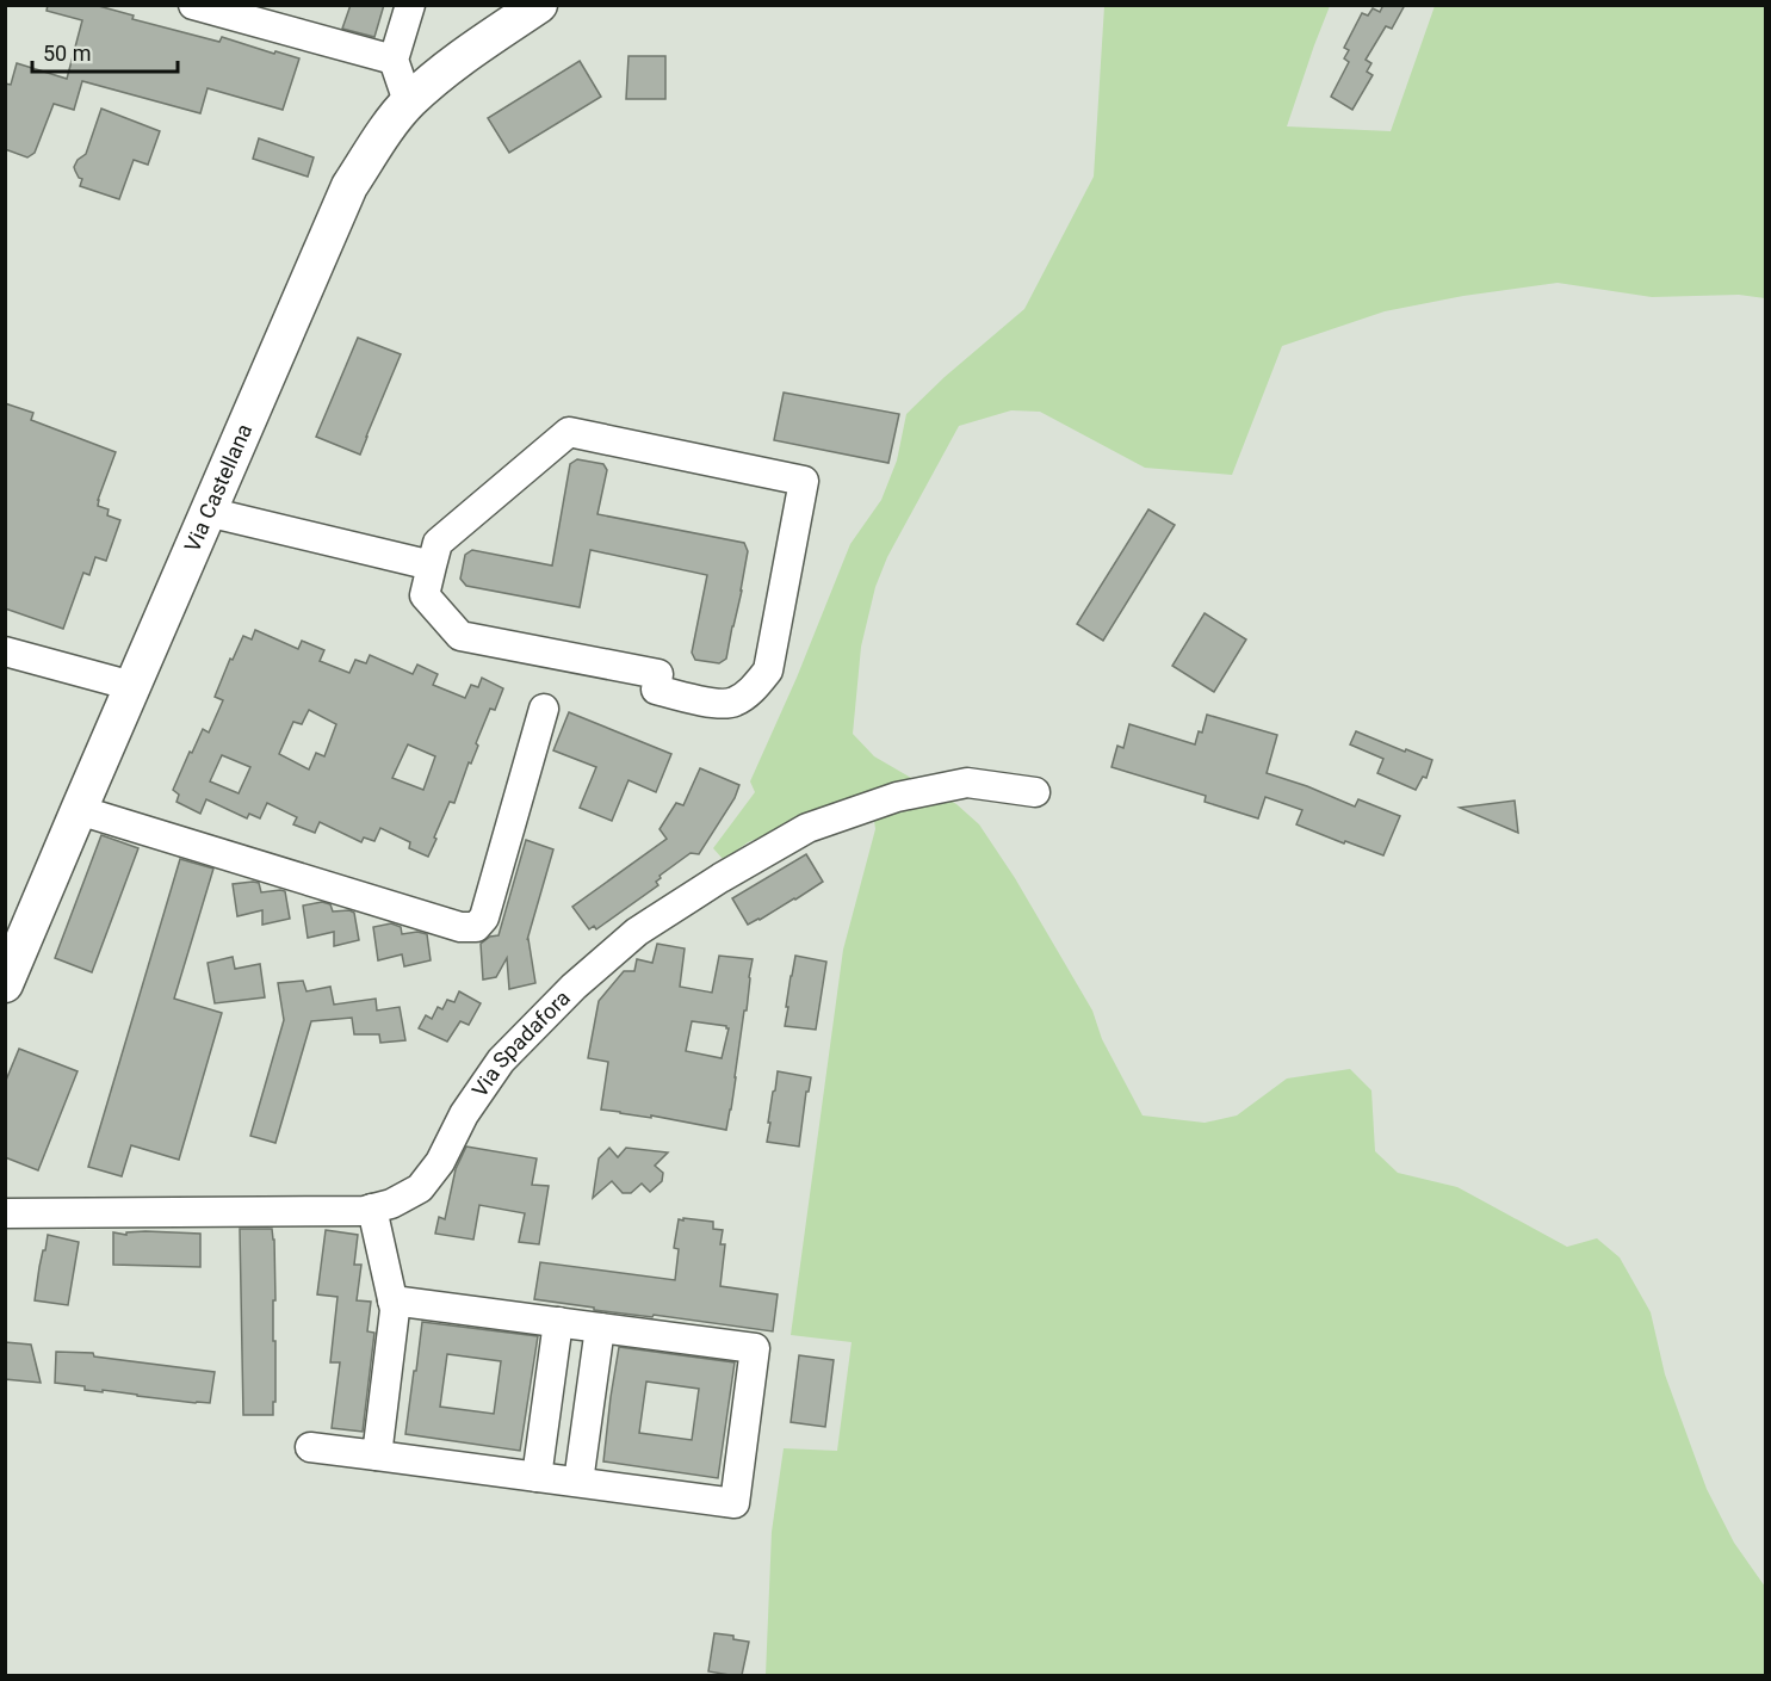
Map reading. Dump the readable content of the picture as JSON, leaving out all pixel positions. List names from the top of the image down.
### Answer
{
  "streets": {
    "main road": ["Via Castellana"],
    "street": ["Via Spadafora"]
  },
  "scale_bar": "50 m"
}
